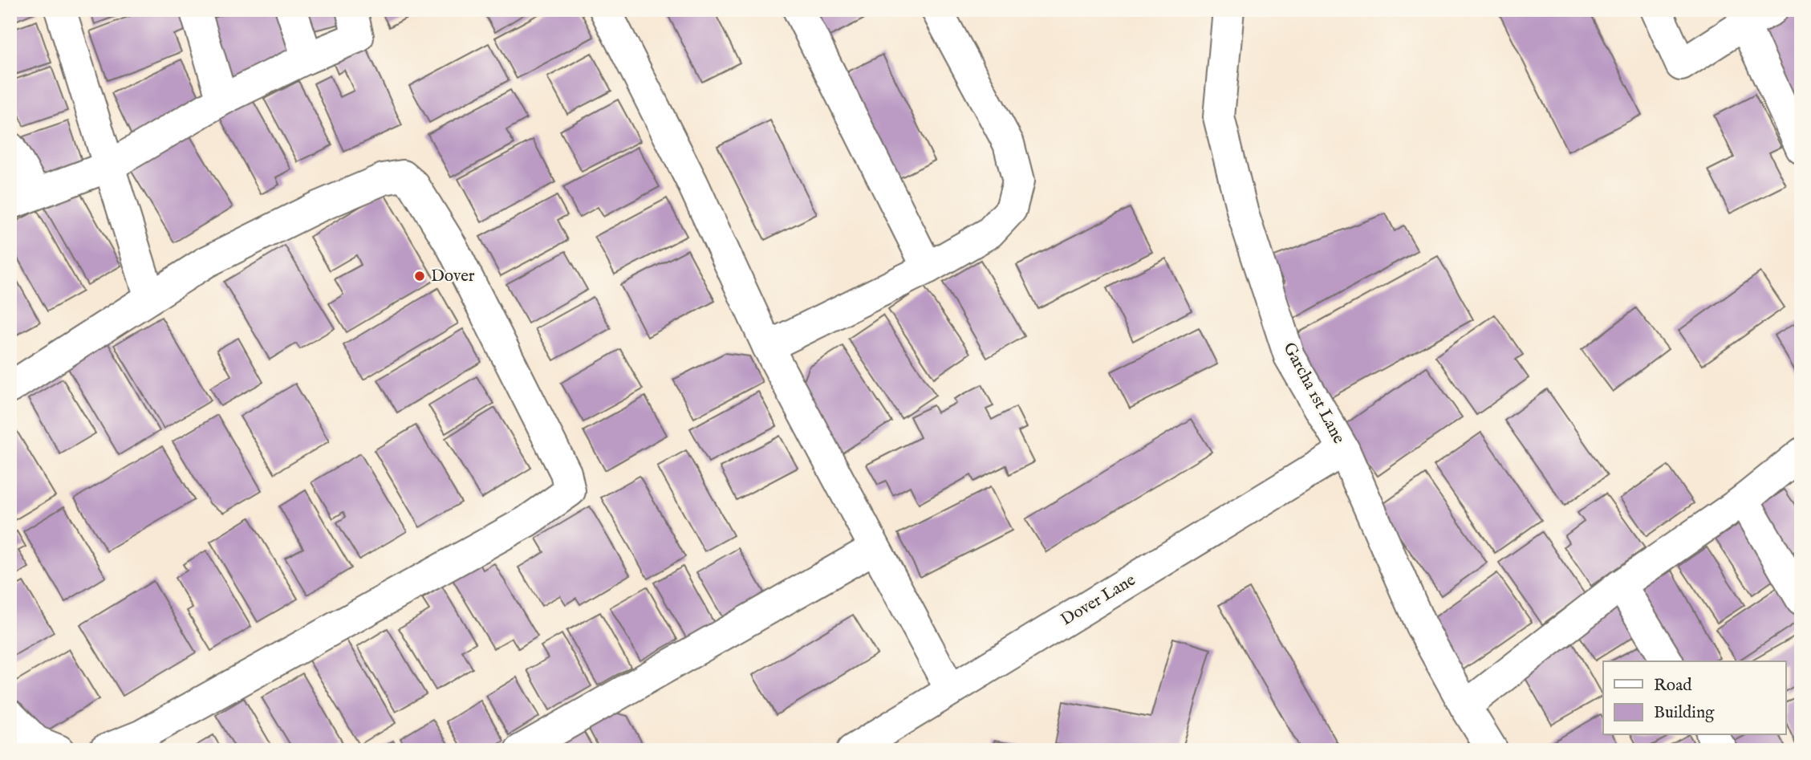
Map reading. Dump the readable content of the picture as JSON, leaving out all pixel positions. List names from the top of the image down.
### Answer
{
  "streets": {
    "street": ["Garcha 1st Lane", "Dover Lane"]
  },
  "crossings": [
    ["Garcha 1st Lane", "Dover Lane"]
  ],
  "places": ["Dover"],
  "legend": ["Road", "Building"]
}
